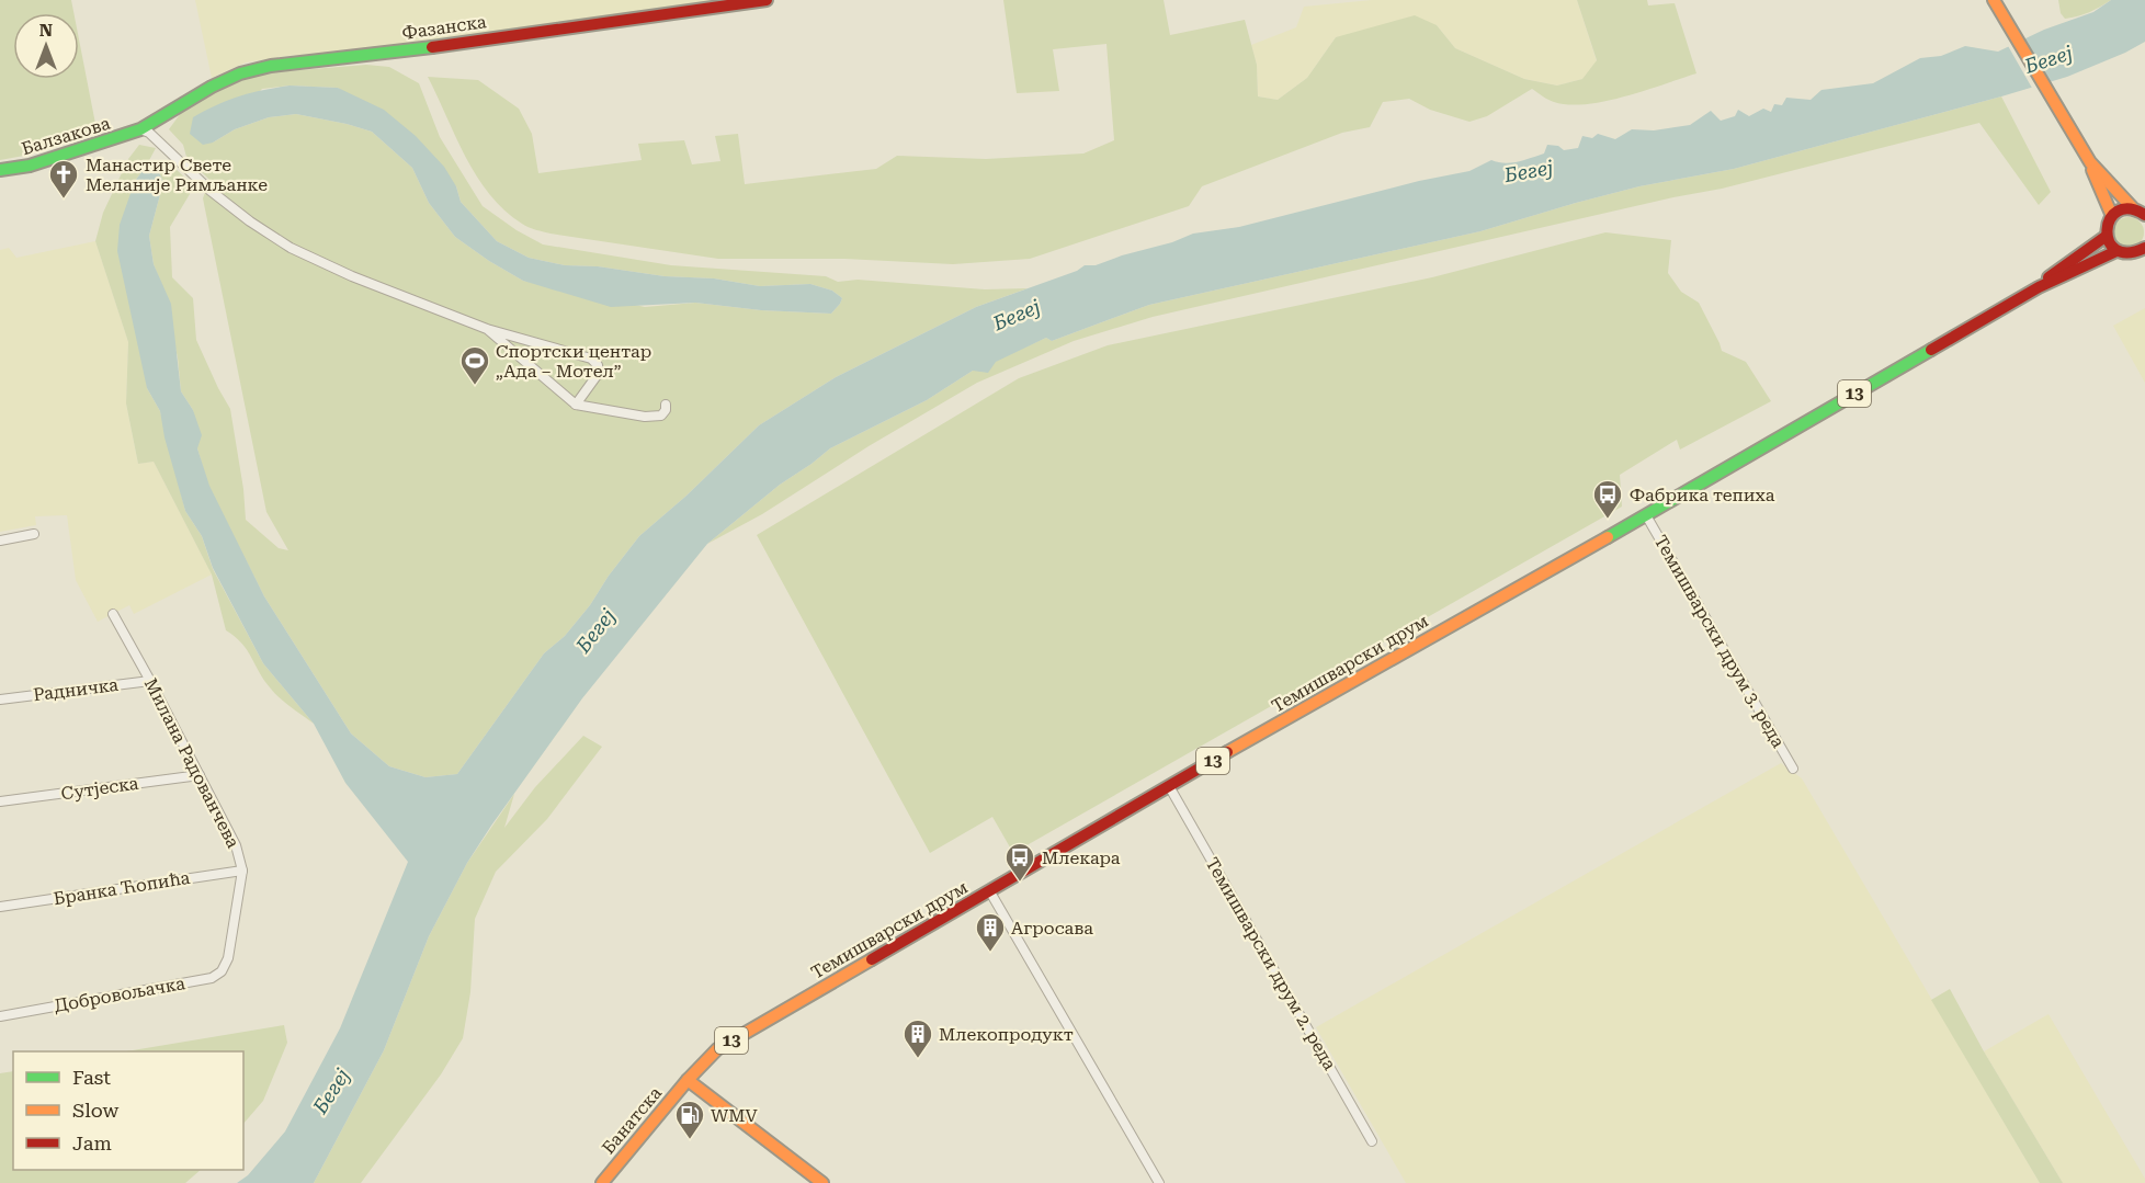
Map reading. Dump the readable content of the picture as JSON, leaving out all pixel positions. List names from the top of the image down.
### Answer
{
  "streets": {
    "main road": [
      "Фазанска",
      "Балзакова",
      "13",
      "Темишварски друм",
      "Банатска"
    ],
    "street": [
      "Темишварски друм 3. реда",
      "Радничка",
      "Милана Радованчева",
      "Сутјеска",
      "Бранка Ћопића",
      "Темишварски друм 2. реда",
      "Добровољачка"
    ]
  },
  "crossings": [
    ["Фазанска", "Балзакова"],
    ["Темишварски друм 3. реда", "Темишварски друм"],
    ["Темишварски друм", "Темишварски друм 2. реда"],
    ["Темишварски друм", "Банатска"],
    ["Радничка", "Милана Радованчева"],
    ["Милана Радованчева", "Сутјеска"],
    ["Милана Радованчева", "Бранка Ћопића"],
    ["Милана Радованчева", "Добровољачка"]
  ],
  "water": ["Бегеј"],
  "places": {
    "church": ["Манастир Свете Меланије Римљанке"],
    "sports": ["Спортски центар „Ада – Мотел”"],
    "bus stop": ["Фабрика тепиха", "Млекара"],
    "building": ["Агросава", "Млекопродукт"],
    "fuel station": ["WMV"]
  },
  "legend": ["Fast", "Slow", "Jam"],
  "north": "top"
}
